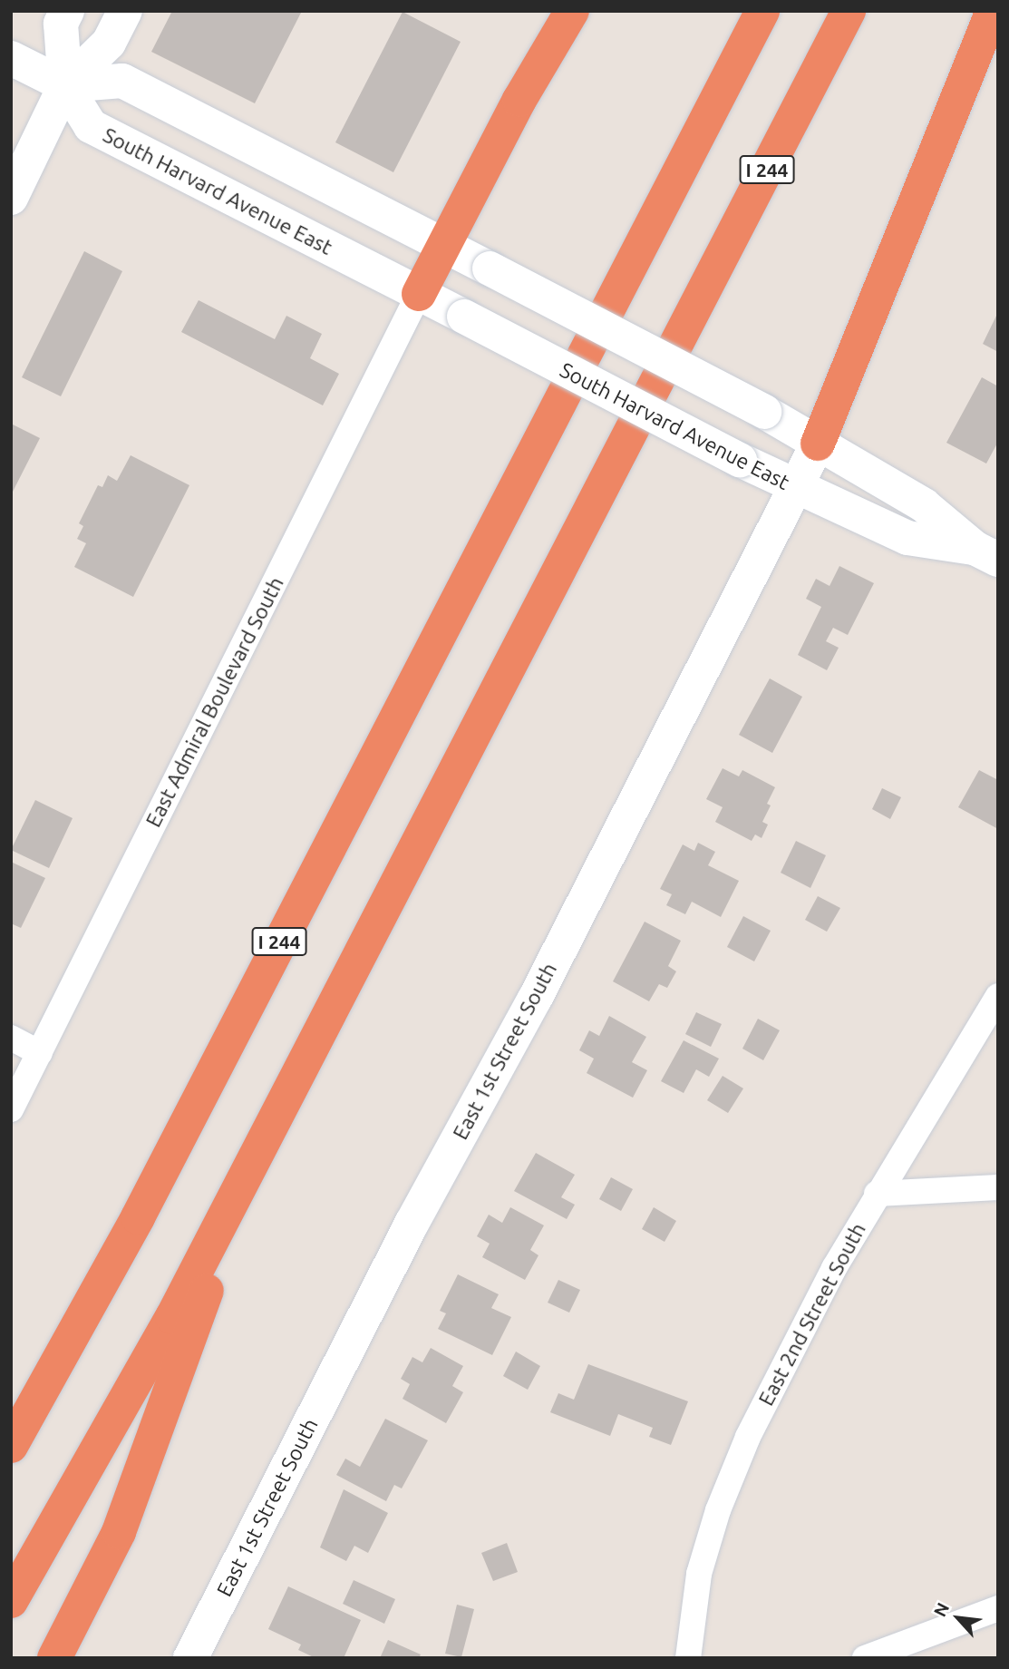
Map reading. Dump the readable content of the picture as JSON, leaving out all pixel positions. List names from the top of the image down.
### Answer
{
  "streets": {
    "highway": ["I 244"],
    "main road": ["South Harvard Avenue East", "East 1st Street South"],
    "street": ["East Admiral Boulevard South", "East 2nd Street South"]
  },
  "crossings": [
    ["South Harvard Avenue East", "East Admiral Boulevard South"],
    ["South Harvard Avenue East", "East 1st Street South"]
  ],
  "north": "top left"
}
